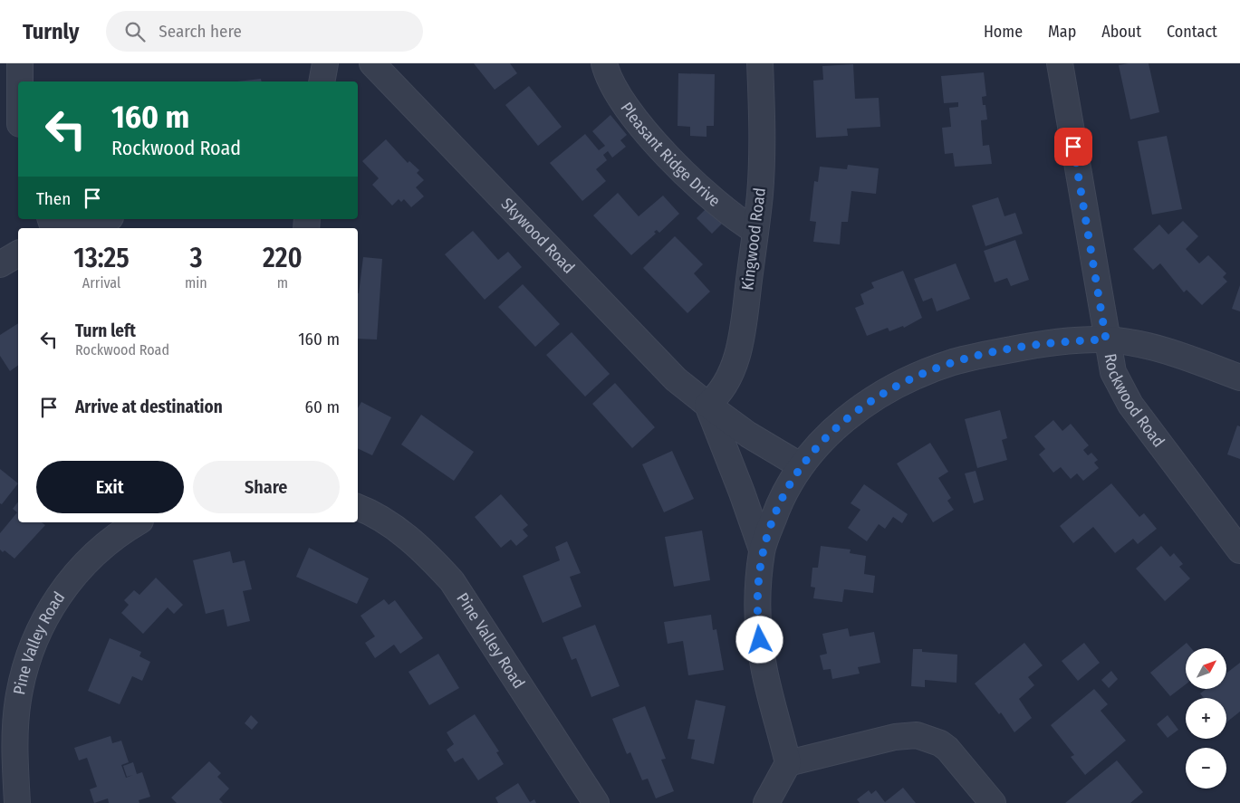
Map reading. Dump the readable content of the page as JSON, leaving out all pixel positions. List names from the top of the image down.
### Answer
{
  "streets": {
    "street": [
      "Pleasant Ridge Drive",
      "Skywood Road",
      "Kingwood Road",
      "Rockwood Road",
      "Pine Valley Road"
    ]
  },
  "crossings": [
    ["Pleasant Ridge Drive", "Kingwood Road"],
    ["Skywood Road", "Kingwood Road"]
  ],
  "north": "top right",
  "page": {
    "header": "Turnly",
    "search": "Search here",
    "nav": [
      "Home",
      "Map",
      "About",
      "Contact"
    ],
    "turn": ["160 m", "Rockwood Road"],
    "then": "Then",
    "eta": [
      "13:25",
      "Arrival",
      "3",
      "min",
      "220",
      "m"
    ],
    "list": [
      {
        "name": "Turn left",
        "note": "Rockwood Road",
        "value": "160 m"
      },
      {
        "name": "Arrive at destination",
        "value": "60 m"
      }
    ],
    "buttons": ["Exit", "Share"],
    "map_buttons": ["+", "−"]
  }
}
